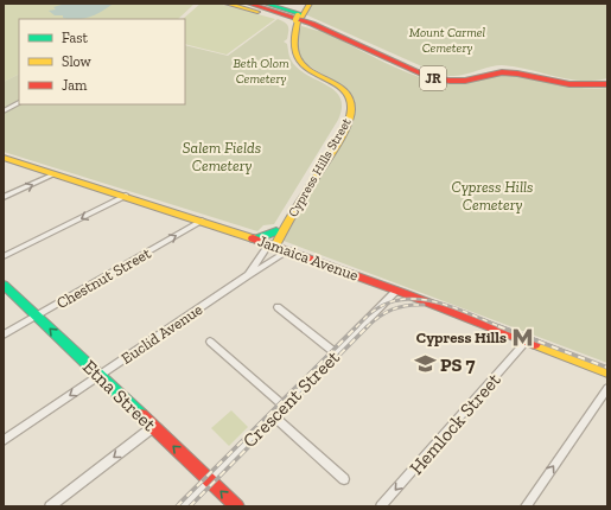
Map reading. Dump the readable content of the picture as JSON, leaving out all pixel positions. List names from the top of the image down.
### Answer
{
  "streets": {
    "main road": [
      "JR",
      "Cypress Hills Street",
      "Jamaica Avenue",
      "Etna Street"
    ],
    "street": [
      "Chestnut Street",
      "Euclid Avenue",
      "Crescent Street",
      "Hemlock Street"
    ]
  },
  "crossings": [
    ["Cypress Hills Street", "Jamaica Avenue"],
    ["Cypress Hills Street", "Euclid Avenue"],
    ["Jamaica Avenue", "Chestnut Street"],
    ["Jamaica Avenue", "Euclid Avenue"],
    ["Jamaica Avenue", "Crescent Street"],
    ["Jamaica Avenue", "Hemlock Street"],
    ["Chestnut Street", "Etna Street"],
    ["Euclid Avenue", "Etna Street"],
    ["Etna Street", "Crescent Street"]
  ],
  "one_way": ["Chestnut Street", "Etna Street", "Hemlock Street"],
  "parks": [
    "Mount Carmel Cemetery",
    "Beth Olom Cemetery",
    "Salem Fields Cemetery",
    "Cypress Hills Cemetery"
  ],
  "places": {
    "metro station": ["Cypress Hills"],
    "school or university": ["PS 7"]
  },
  "legend": ["Fast", "Slow", "Jam"]
}
